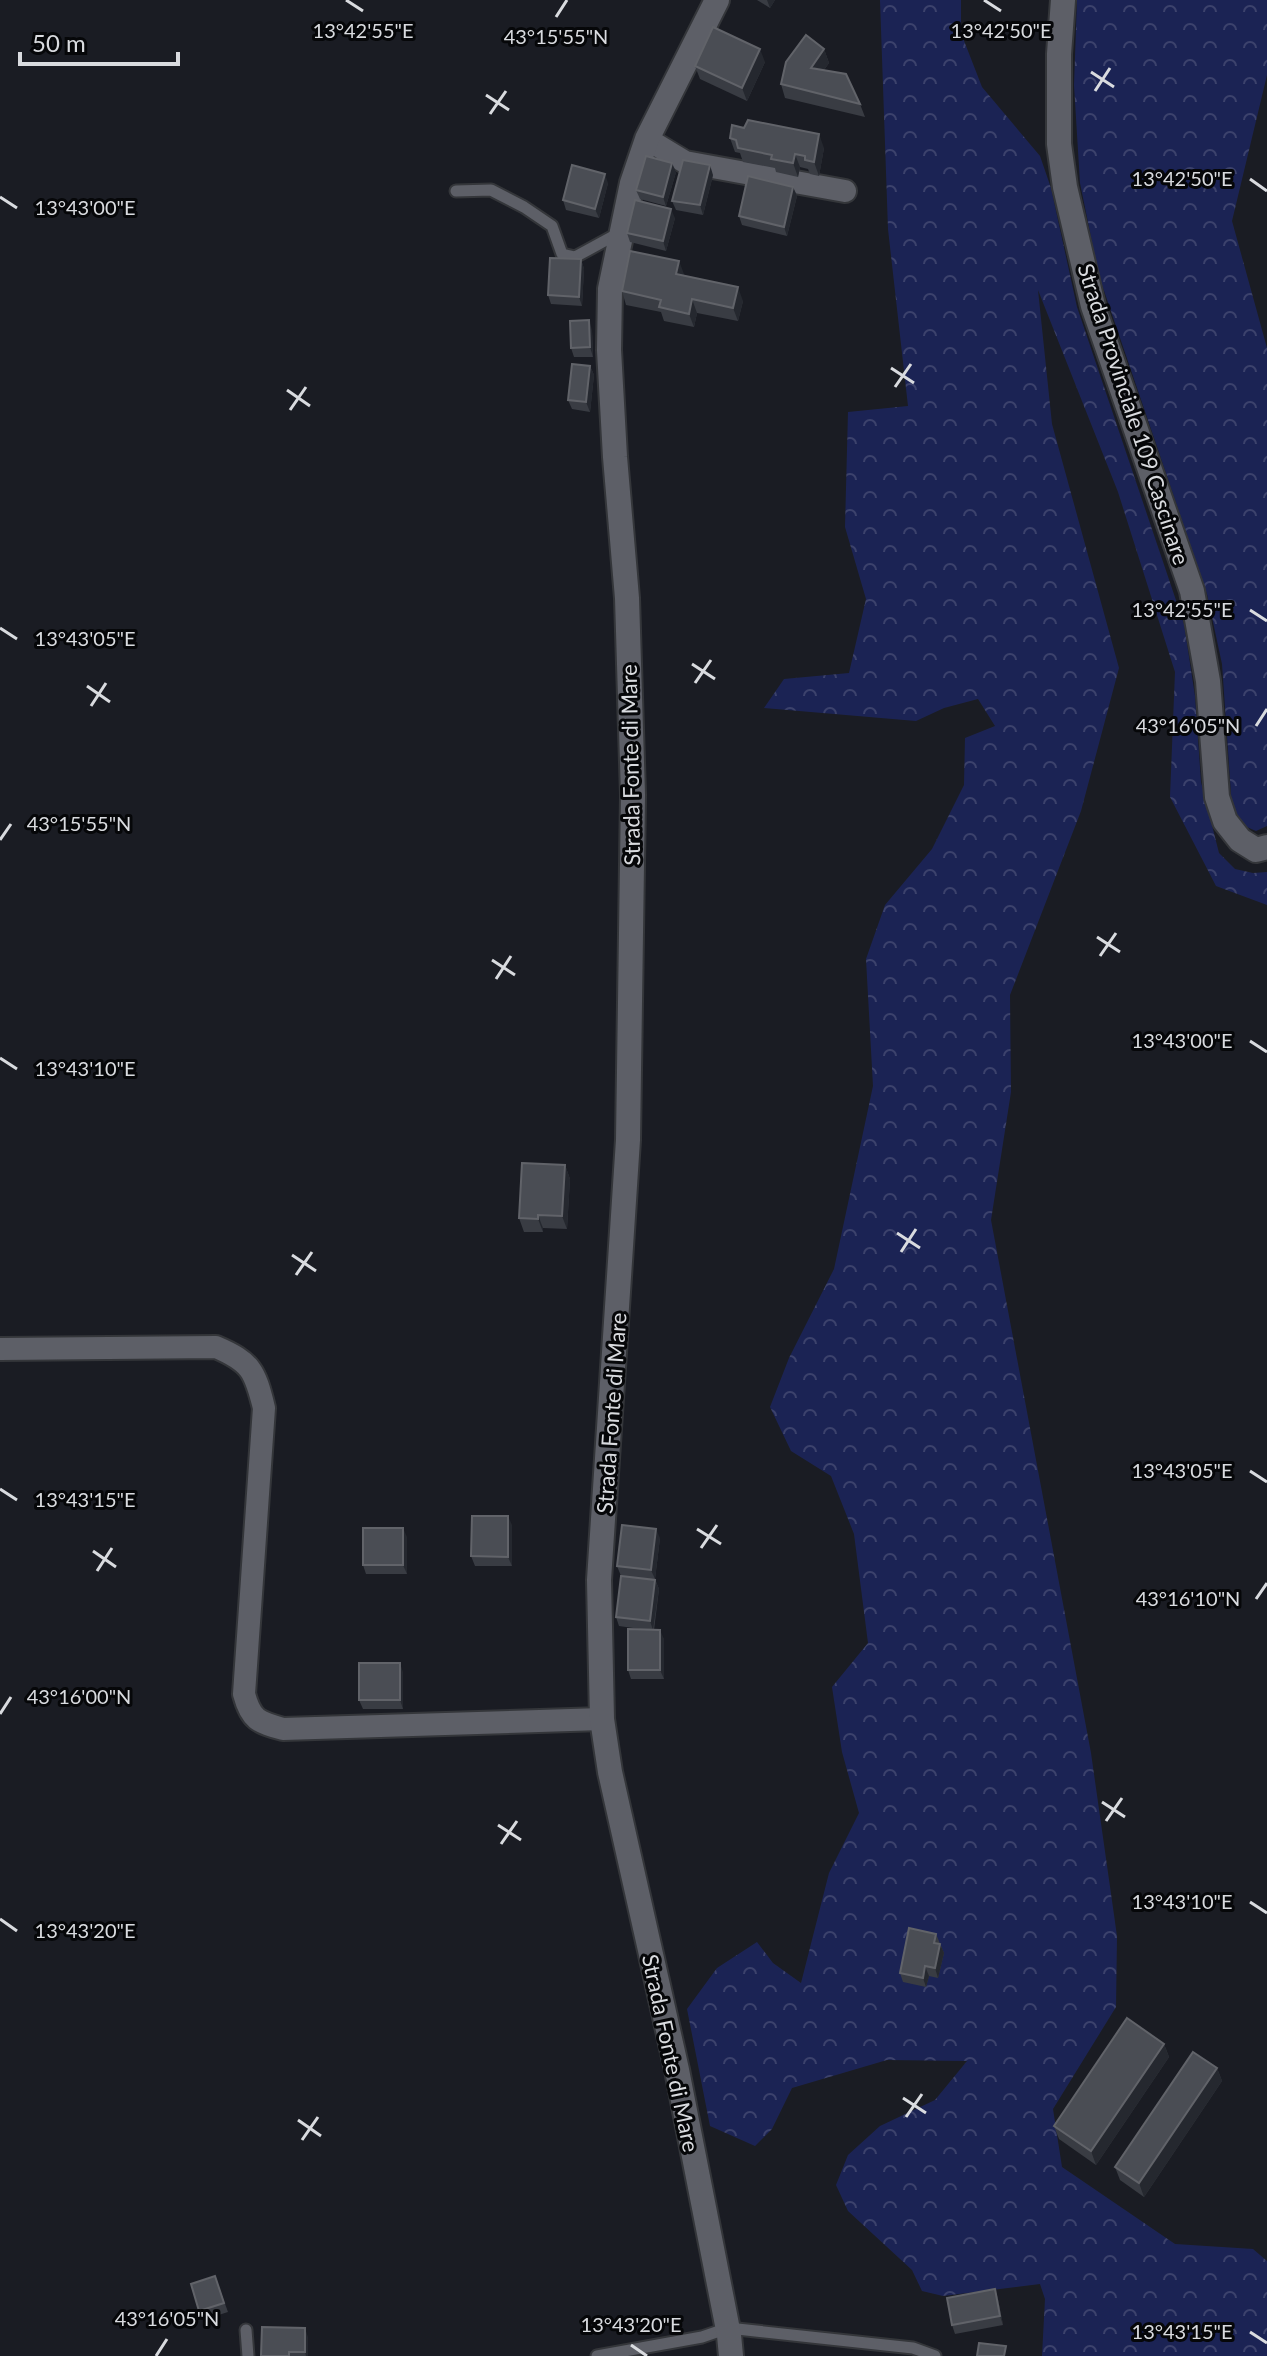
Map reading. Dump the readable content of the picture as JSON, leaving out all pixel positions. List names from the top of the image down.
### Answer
{
  "streets": {
    "street": ["Strada Provinciale 109 Cascinare", "Strada Fonte di Mare"]
  },
  "scale_bar": "50 m",
  "coordinates": [
    "13°42'50\"E",
    "13°42'55\"E",
    "43°15'55\"N",
    "13°43'00\"E",
    "13°43'05\"E",
    "43°16'05\"N",
    "13°43'10\"E",
    "13°43'15\"E",
    "43°16'10\"N",
    "43°16'00\"N",
    "13°43'20\"E"
  ]
}
